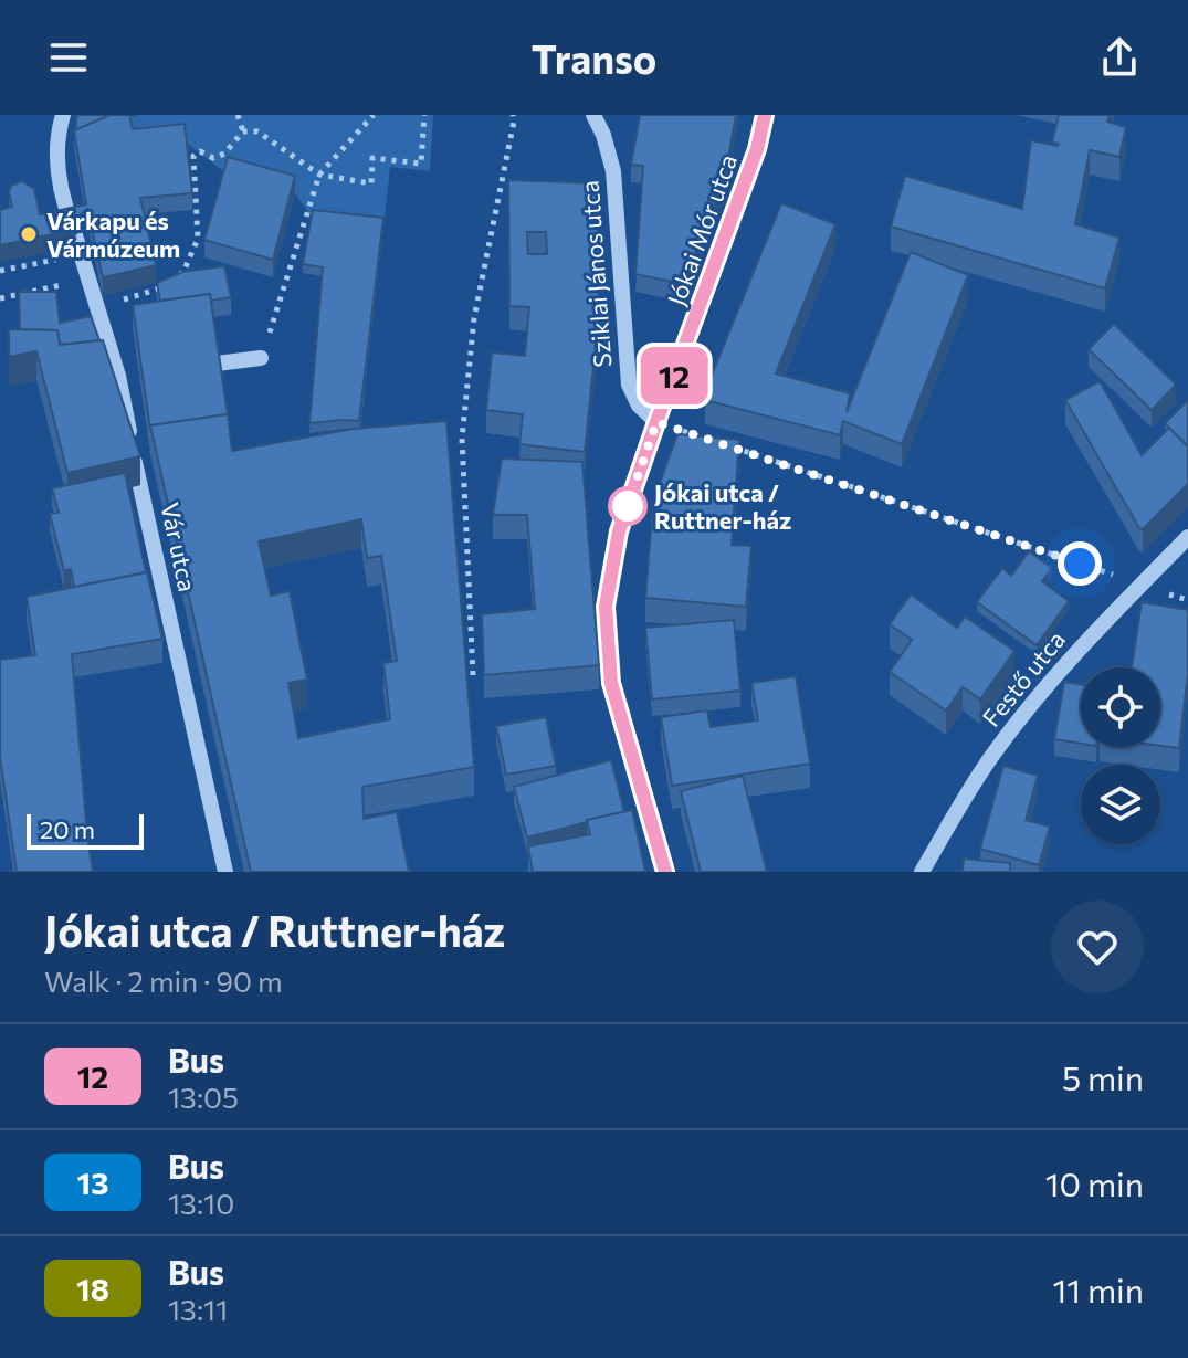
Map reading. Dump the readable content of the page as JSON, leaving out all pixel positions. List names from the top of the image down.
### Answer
{
  "streets": {
    "street": [
      "Jókai Mór utca",
      "Sziklai János utca",
      "Vár utca",
      "Festő utca"
    ]
  },
  "crossings": [
    ["Jókai Mór utca", "Sziklai János utca"]
  ],
  "places": ["Várkapu és Vármúzeum", "Jókai utca / Ruttner-ház"],
  "lines": ["bus line 12"],
  "scale_bar": "20 m",
  "page": {
    "header": "Transo",
    "on_map": "12",
    "scale": "20 m",
    "heading": ["Jókai utca / Ruttner-ház", "Walk · 2 min · 90 m"],
    "list": [
      {
        "mark": "12",
        "name": "Bus",
        "note": "13:05",
        "value": "5 min"
      },
      {
        "mark": "13",
        "name": "Bus",
        "note": "13:10",
        "value": "10 min"
      },
      {
        "mark": "18",
        "name": "Bus",
        "note": "13:11",
        "value": "11 min"
      }
    ]
  }
}
